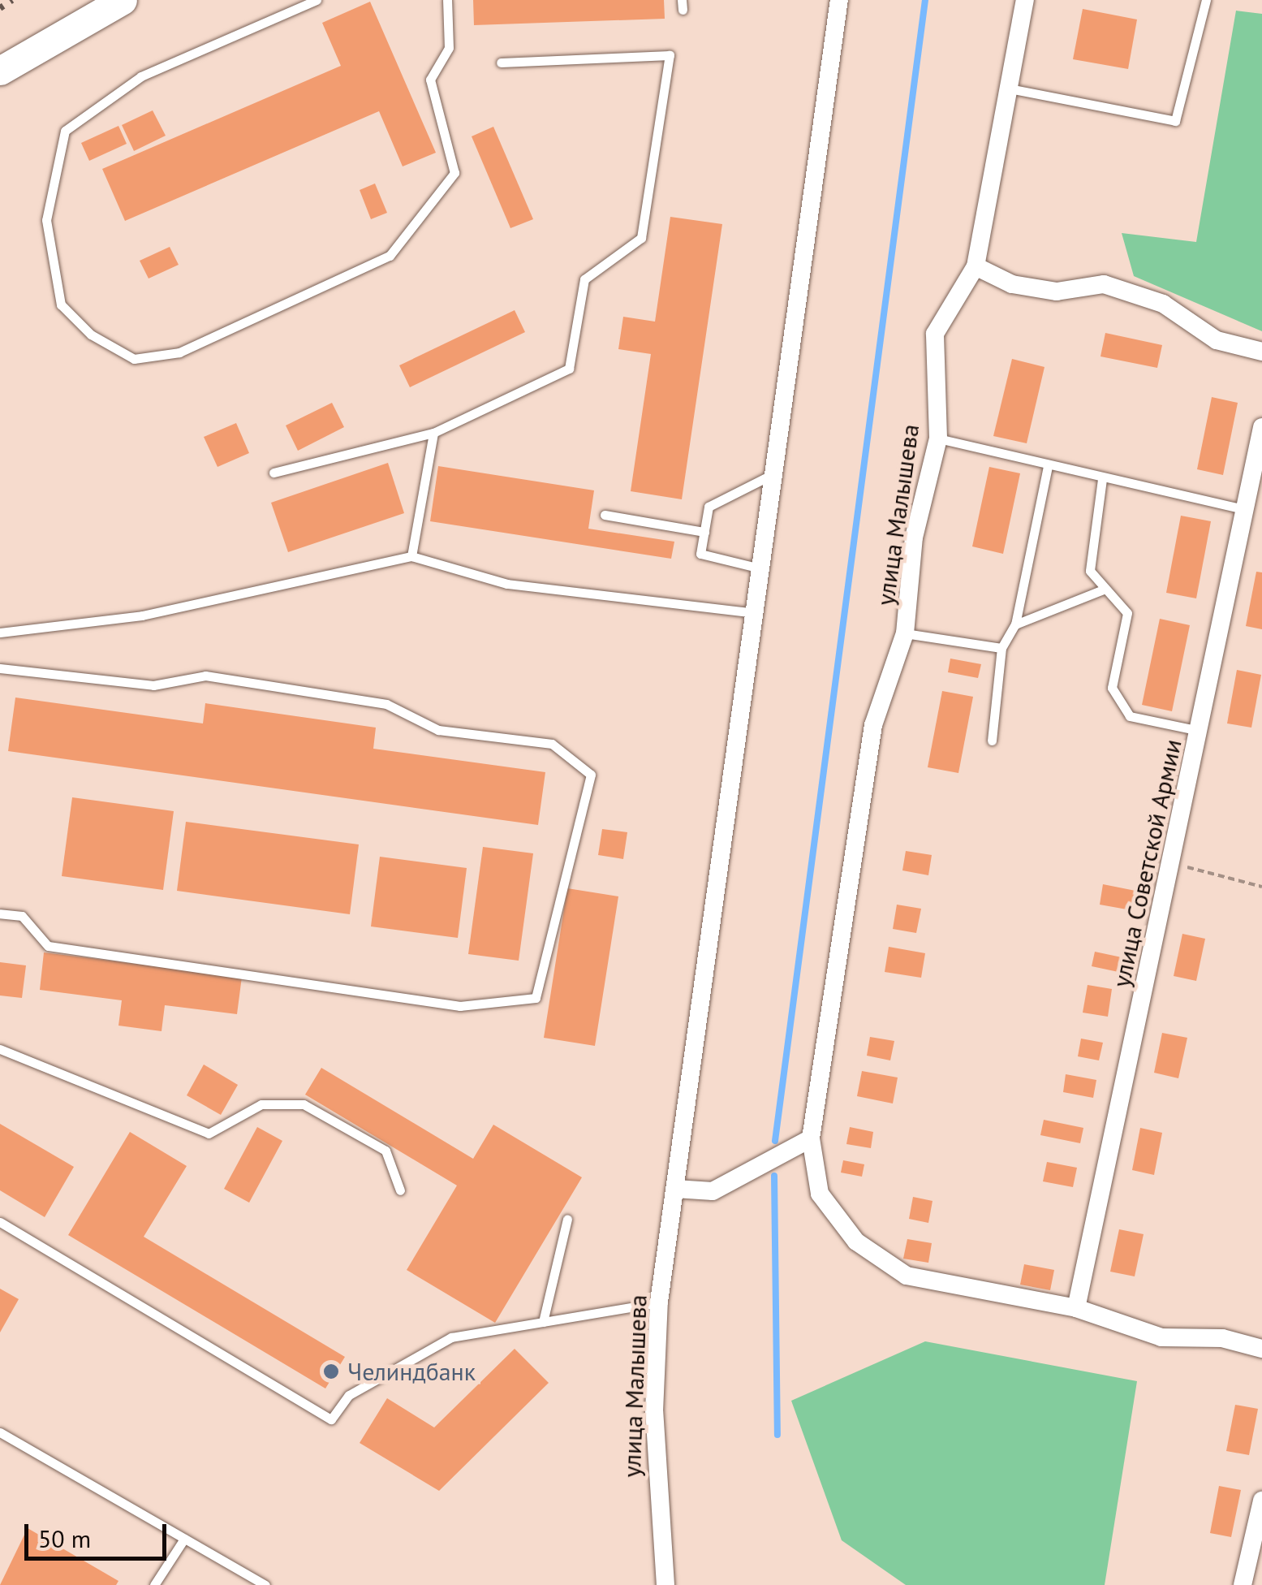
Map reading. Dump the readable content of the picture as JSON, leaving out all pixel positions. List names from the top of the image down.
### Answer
{
  "streets": {
    "street": ["улица Малышева", "улица Советской Армии"]
  },
  "crossings": [
    ["улица Малышева", "улица Советской Армии"]
  ],
  "places": ["Челиндбанк"],
  "scale_bar": "50 m"
}
